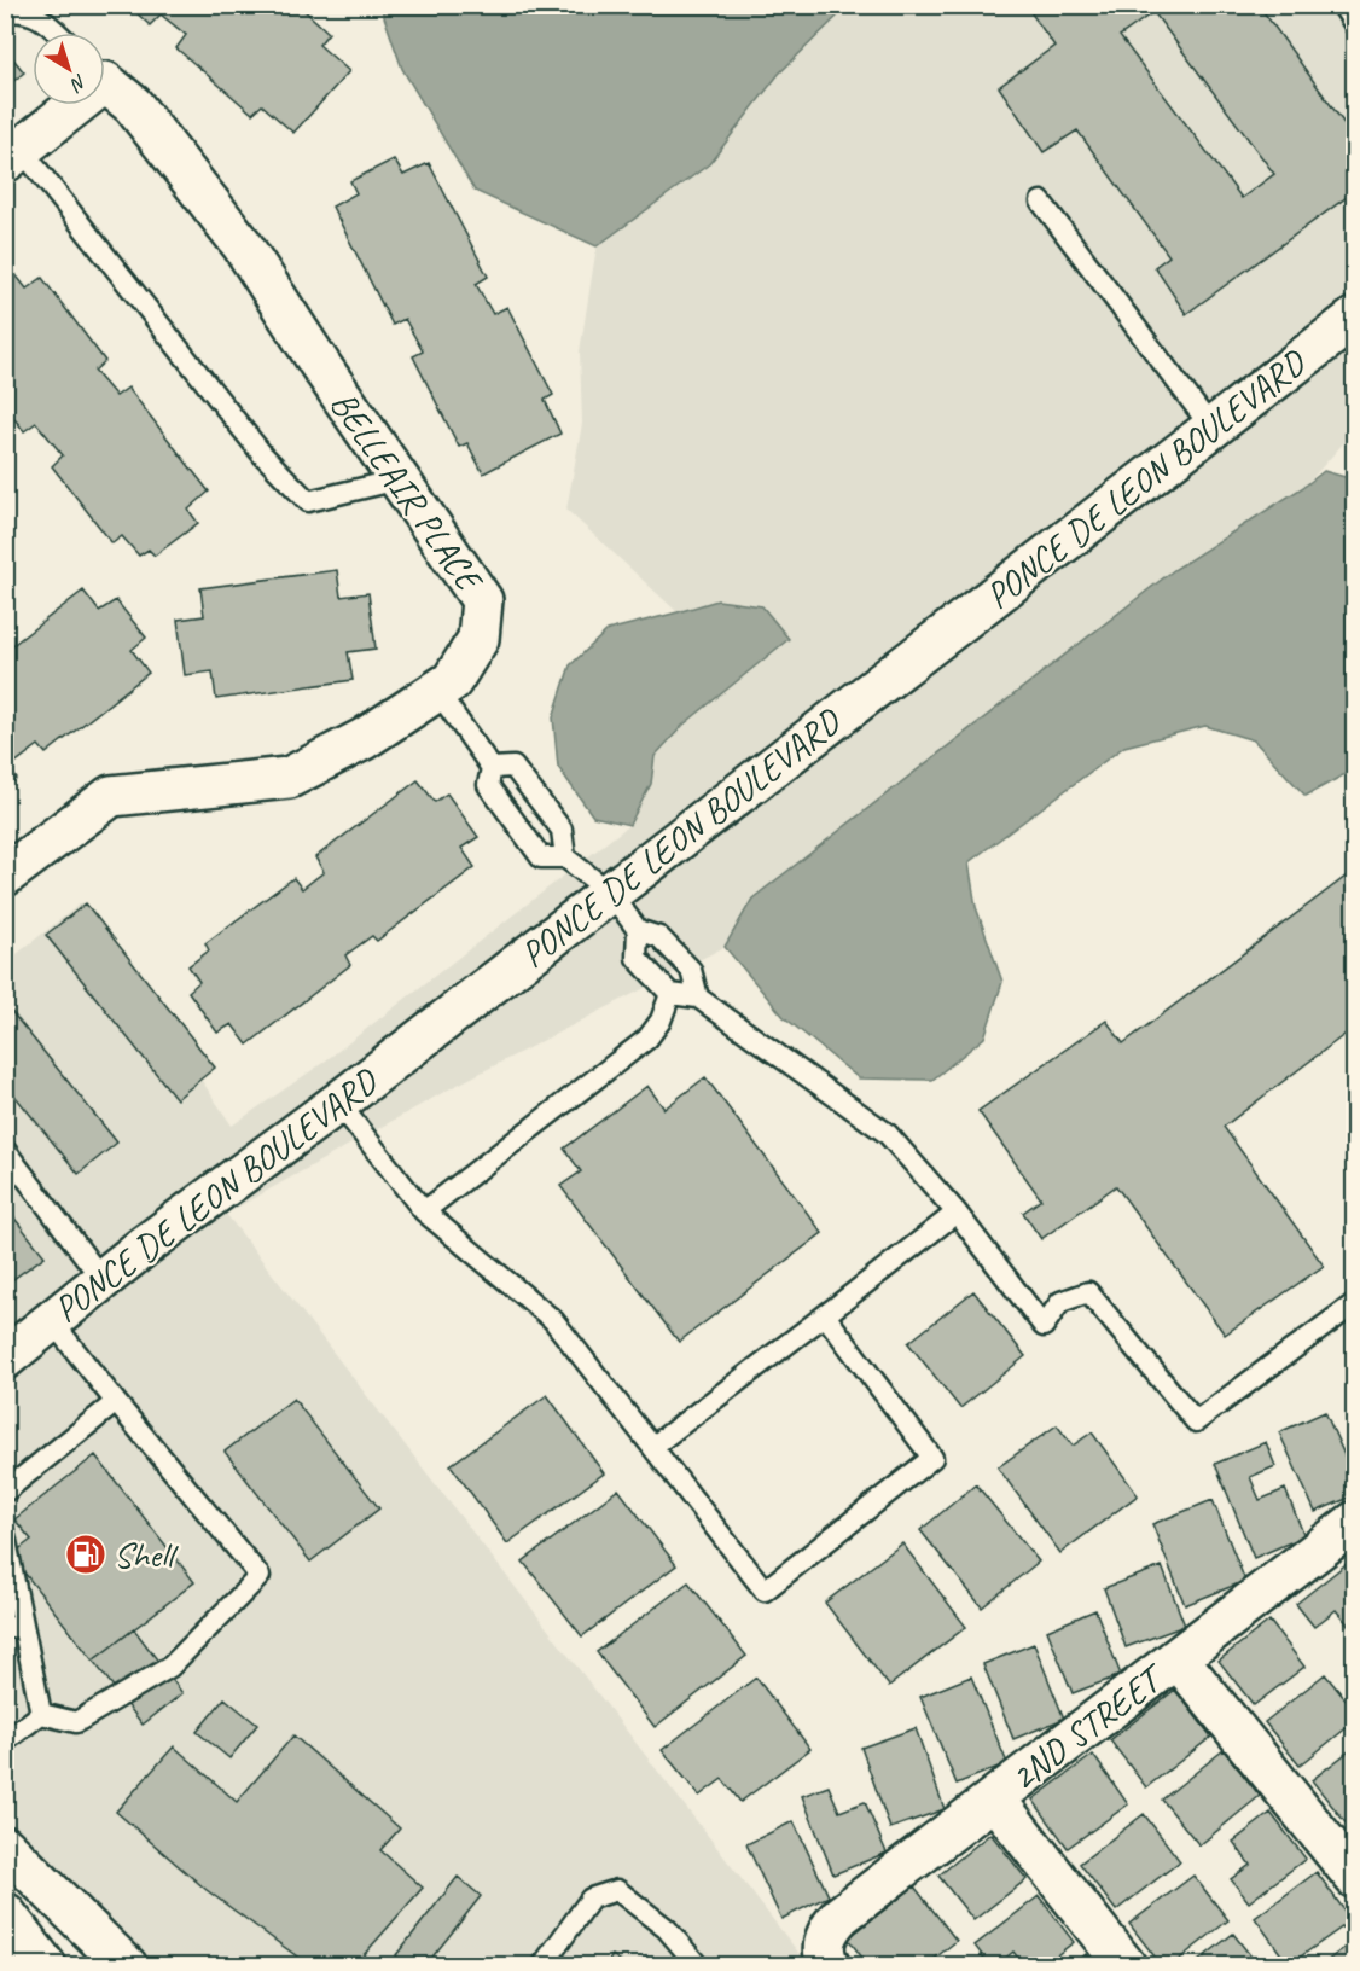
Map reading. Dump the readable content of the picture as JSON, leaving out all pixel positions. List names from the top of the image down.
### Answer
{
  "streets": {
    "street": ["PONCE DE LEON BOULEVARD", "BELLEAIR PLACE", "2ND STREET"]
  },
  "places": {
    "fuel station": ["Shell"]
  },
  "north": "bottom right"
}
